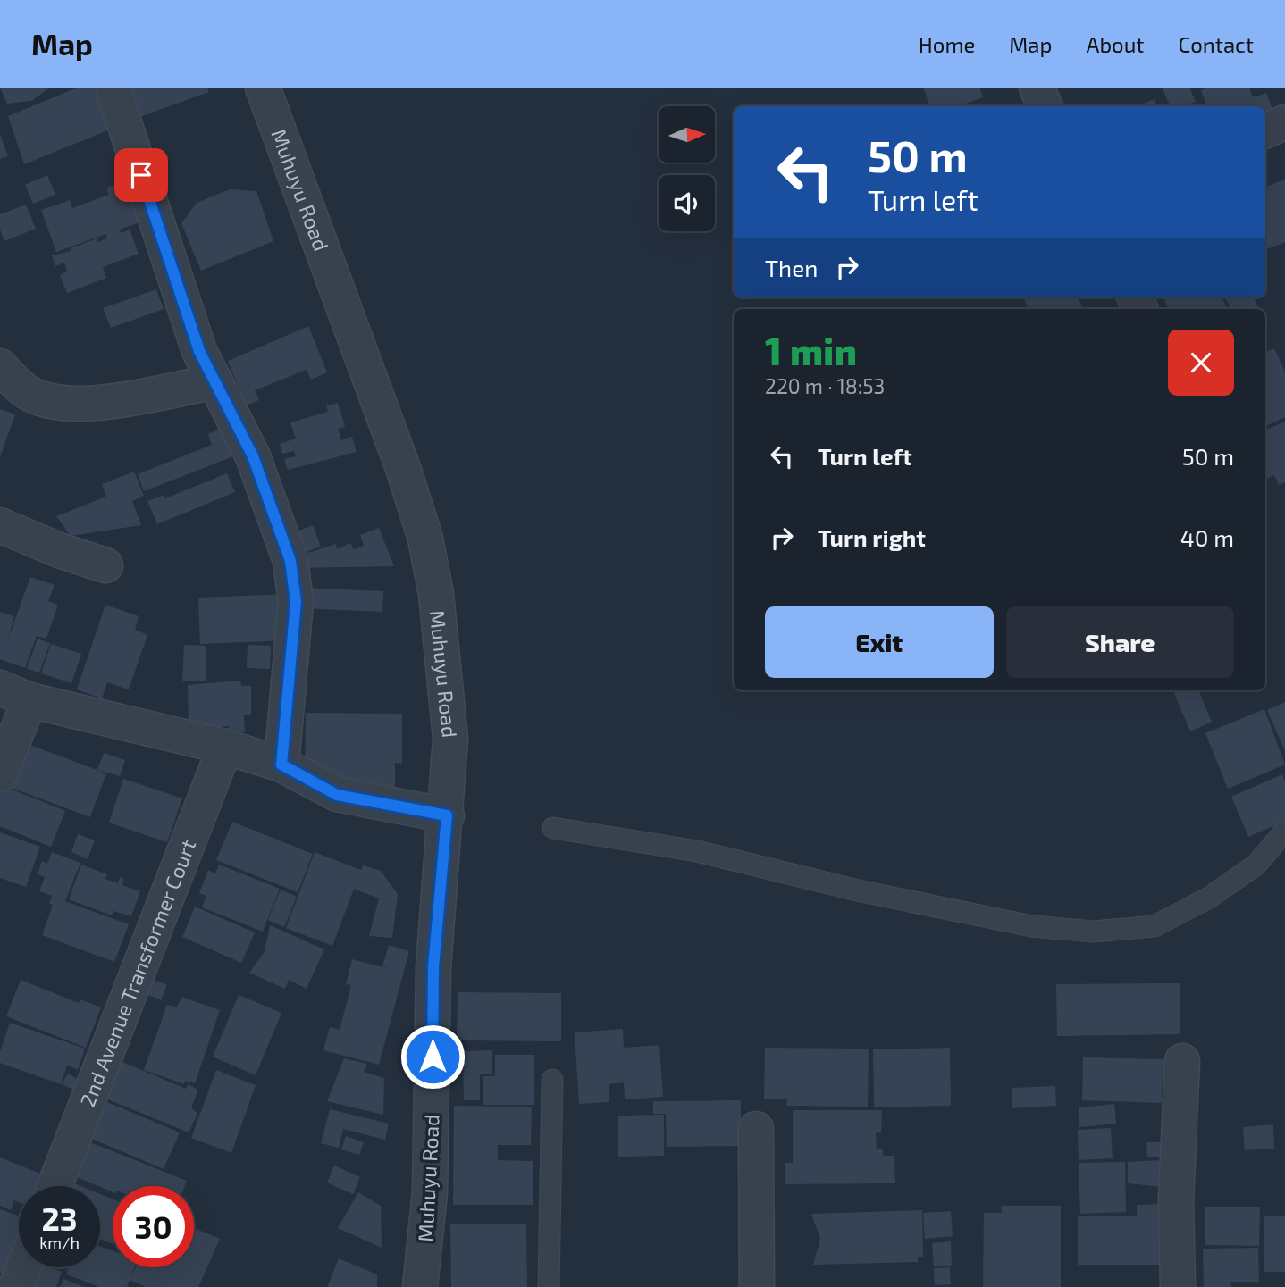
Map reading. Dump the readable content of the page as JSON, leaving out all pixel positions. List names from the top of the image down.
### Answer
{
  "streets": {
    "street": ["Muhuyu Road", "2nd Avenue Transformer Court"]
  },
  "north": "right",
  "page": {
    "header": "Map",
    "nav": [
      "Home",
      "Map",
      "About",
      "Contact"
    ],
    "turn": ["50 m", "Turn left"],
    "then": "Then",
    "heading": ["1 min", "220 m · 18:53"],
    "list": [
      {
        "name": "Turn left",
        "value": "50 m"
      },
      {
        "name": "Turn right",
        "value": "40 m"
      }
    ],
    "buttons": ["Exit", "Share"],
    "speed": "23 km/h",
    "limit": "30"
  }
}
